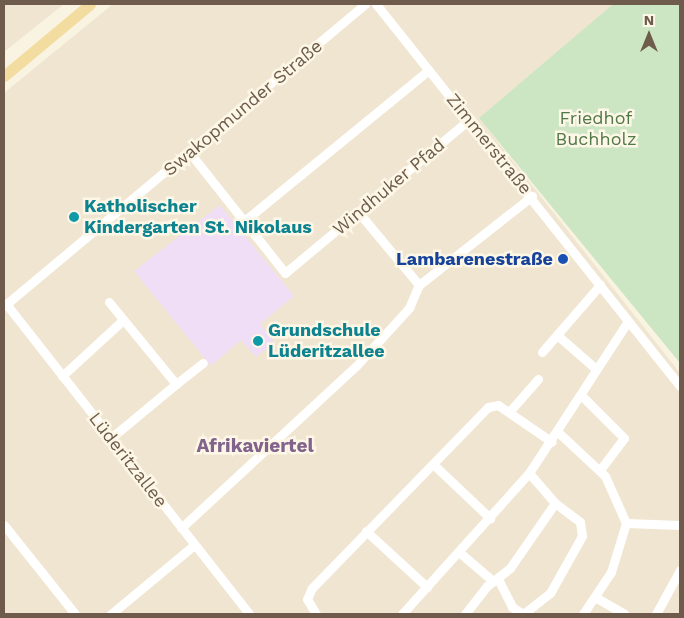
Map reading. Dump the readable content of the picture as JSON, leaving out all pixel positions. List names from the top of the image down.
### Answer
{
  "streets": {
    "street": [
      "Swakopmunder Straße",
      "Zimmerstraße",
      "Windhuker Pfad",
      "Lüderitzallee"
    ]
  },
  "crossings": [
    ["Swakopmunder Straße", "Lüderitzallee"],
    ["Zimmerstraße", "Windhuker Pfad"]
  ],
  "districts": ["Afrikaviertel"],
  "parks": ["Friedhof Buchholz"],
  "places": ["Katholischer Kindergarten St. Nikolaus", "Lambarenestraße", "Grundschule Lüderitzallee"],
  "north": "top"
}
